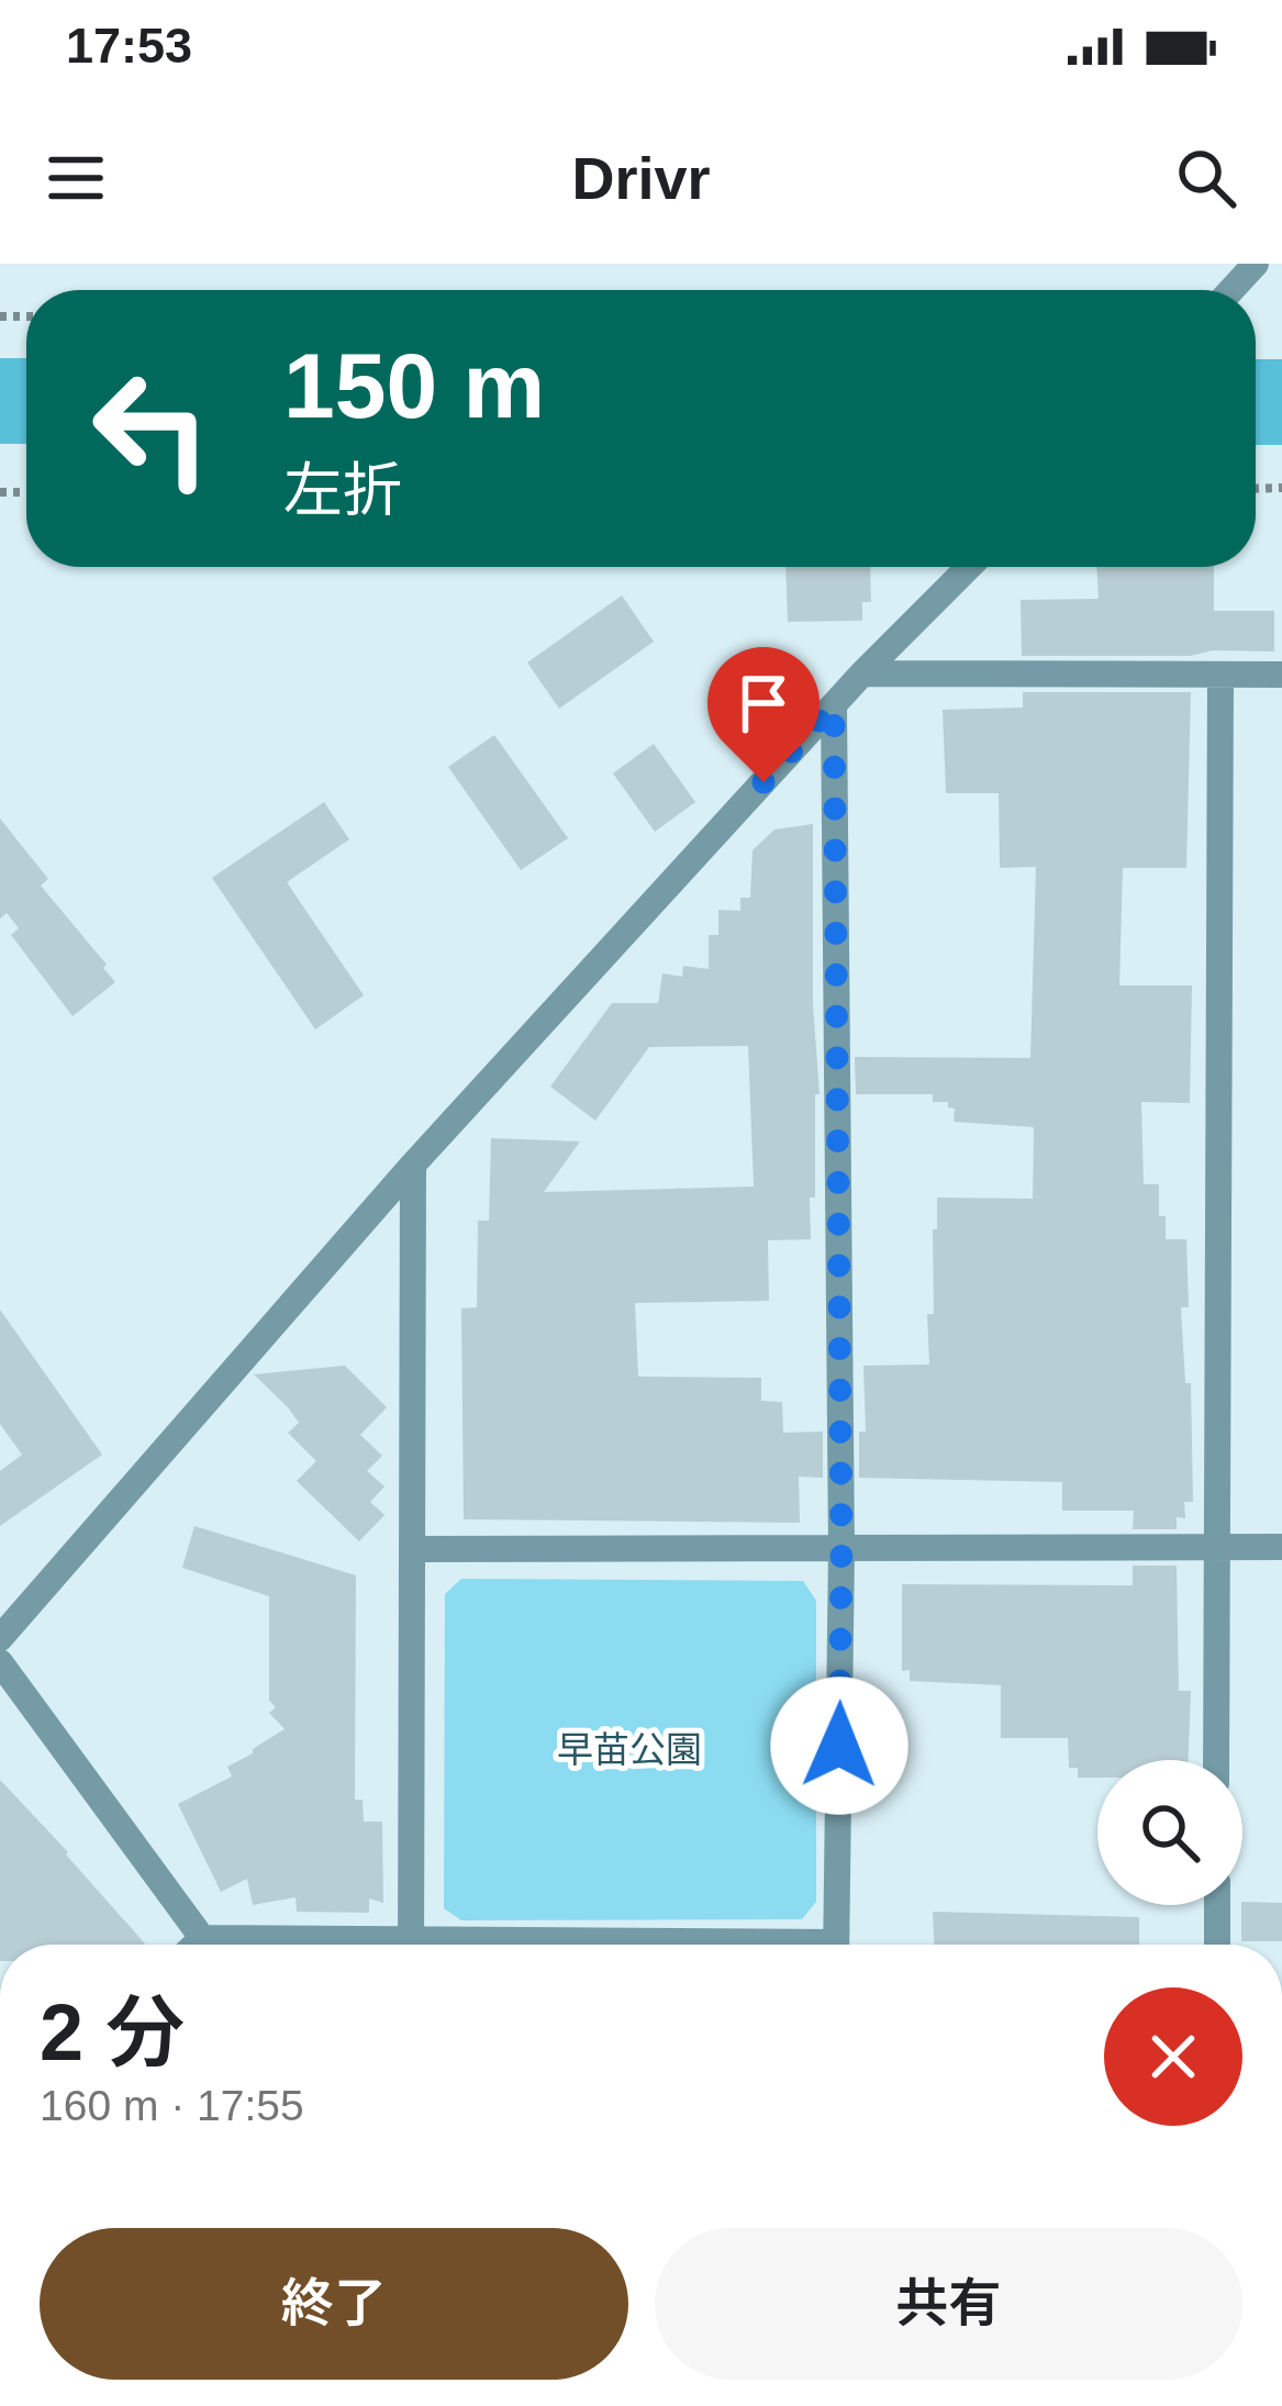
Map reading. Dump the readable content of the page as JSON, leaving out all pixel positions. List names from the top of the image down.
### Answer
{
  "parks": ["早苗公園"],
  "page": {
    "status": "17:53",
    "header": "Drivr",
    "turn": ["150 m", "左折"],
    "heading": ["2 分", "160 m · 17:55"],
    "buttons": ["終了", "共有"]
  }
}
